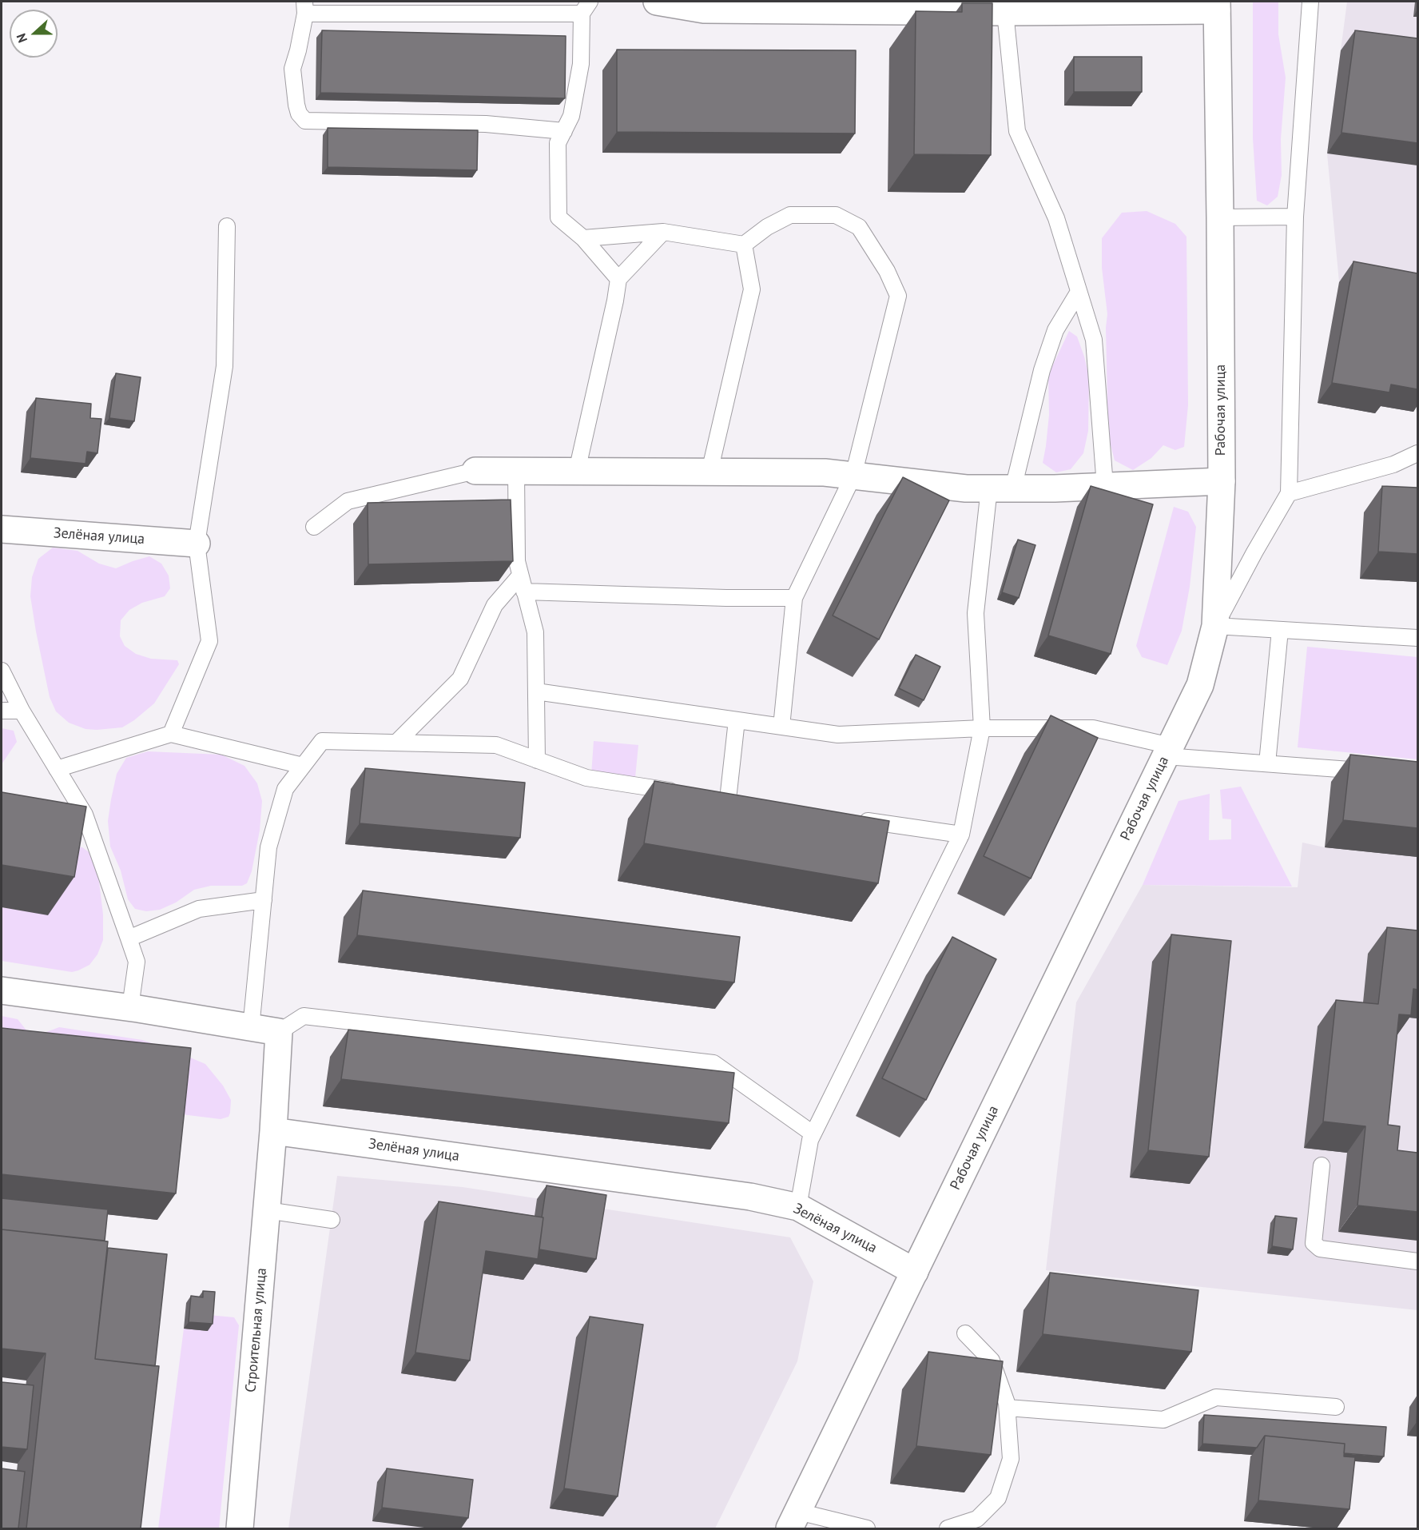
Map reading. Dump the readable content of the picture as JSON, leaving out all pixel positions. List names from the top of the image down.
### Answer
{
  "streets": {
    "street": ["Рабочая улица", "Зелёная улица", "Строительная улица"]
  },
  "crossings": [
    ["Рабочая улица", "Зелёная улица"],
    ["Зелёная улица", "Строительная улица"]
  ],
  "north": "left"
}
